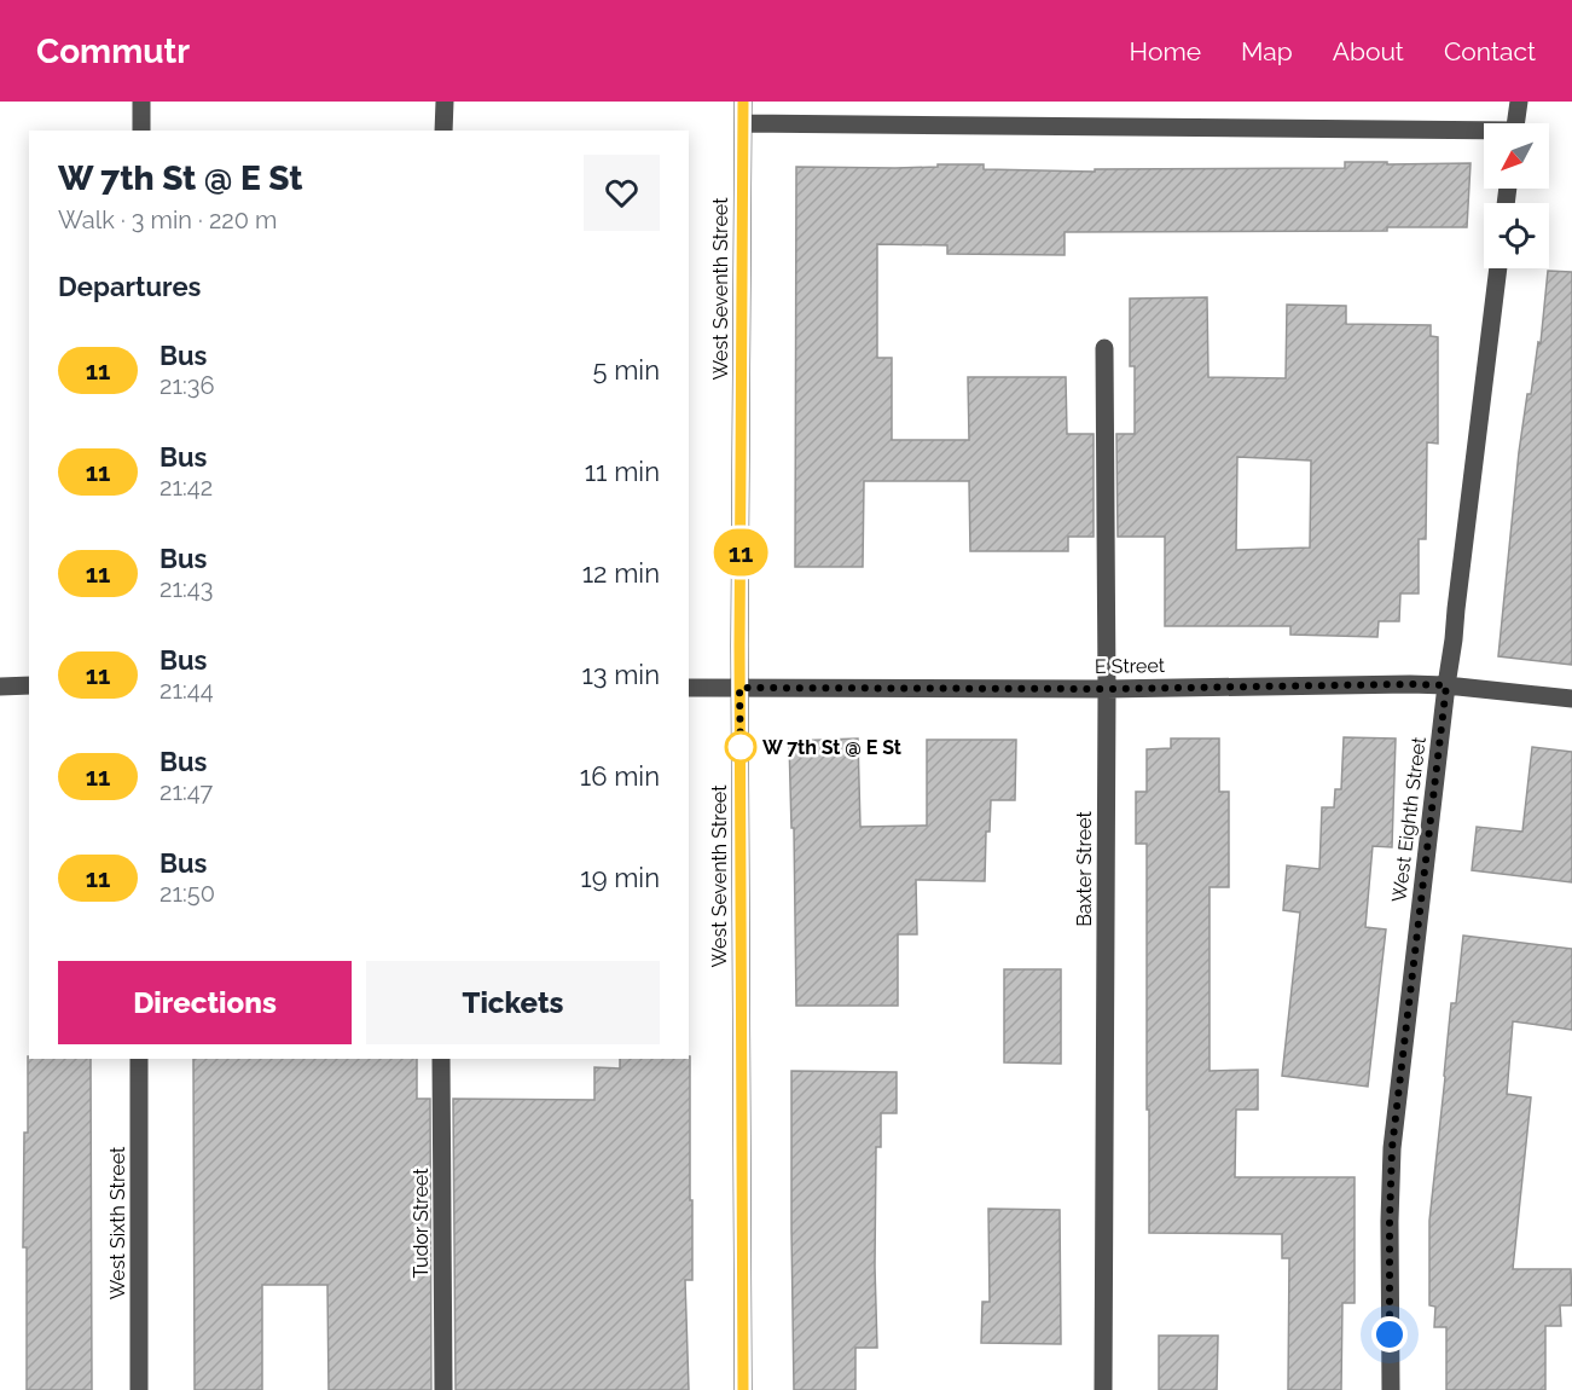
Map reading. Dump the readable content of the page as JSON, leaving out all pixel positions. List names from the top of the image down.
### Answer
{
  "streets": {
    "street": [
      "West Seventh Street",
      "E Street",
      "West Eighth Street",
      "Baxter Street",
      "West Sixth Street",
      "Tudor Street"
    ]
  },
  "crossings": [
    ["West Seventh Street", "E Street"],
    ["E Street", "West Eighth Street"],
    ["E Street", "Baxter Street"]
  ],
  "places": ["W 7th St @ E St"],
  "lines": ["bus line 11"],
  "north": "bottom left",
  "page": {
    "header": "Commutr",
    "nav": [
      "Home",
      "Map",
      "About",
      "Contact"
    ],
    "on_map": "11",
    "heading": [
      ["W 7th St @ E St", "Walk · 3 min · 220 m"],
      "Departures"
    ],
    "list": [
      {
        "mark": "11",
        "name": "Bus",
        "note": "21:36",
        "value": "5 min"
      },
      {
        "mark": "11",
        "name": "Bus",
        "note": "21:42",
        "value": "11 min"
      },
      {
        "mark": "11",
        "name": "Bus",
        "note": "21:43",
        "value": "12 min"
      },
      {
        "mark": "11",
        "name": "Bus",
        "note": "21:44",
        "value": "13 min"
      },
      {
        "mark": "11",
        "name": "Bus",
        "note": "21:47",
        "value": "16 min"
      },
      {
        "mark": "11",
        "name": "Bus",
        "note": "21:50",
        "value": "19 min"
      }
    ],
    "buttons": ["Directions", "Tickets"]
  }
}
